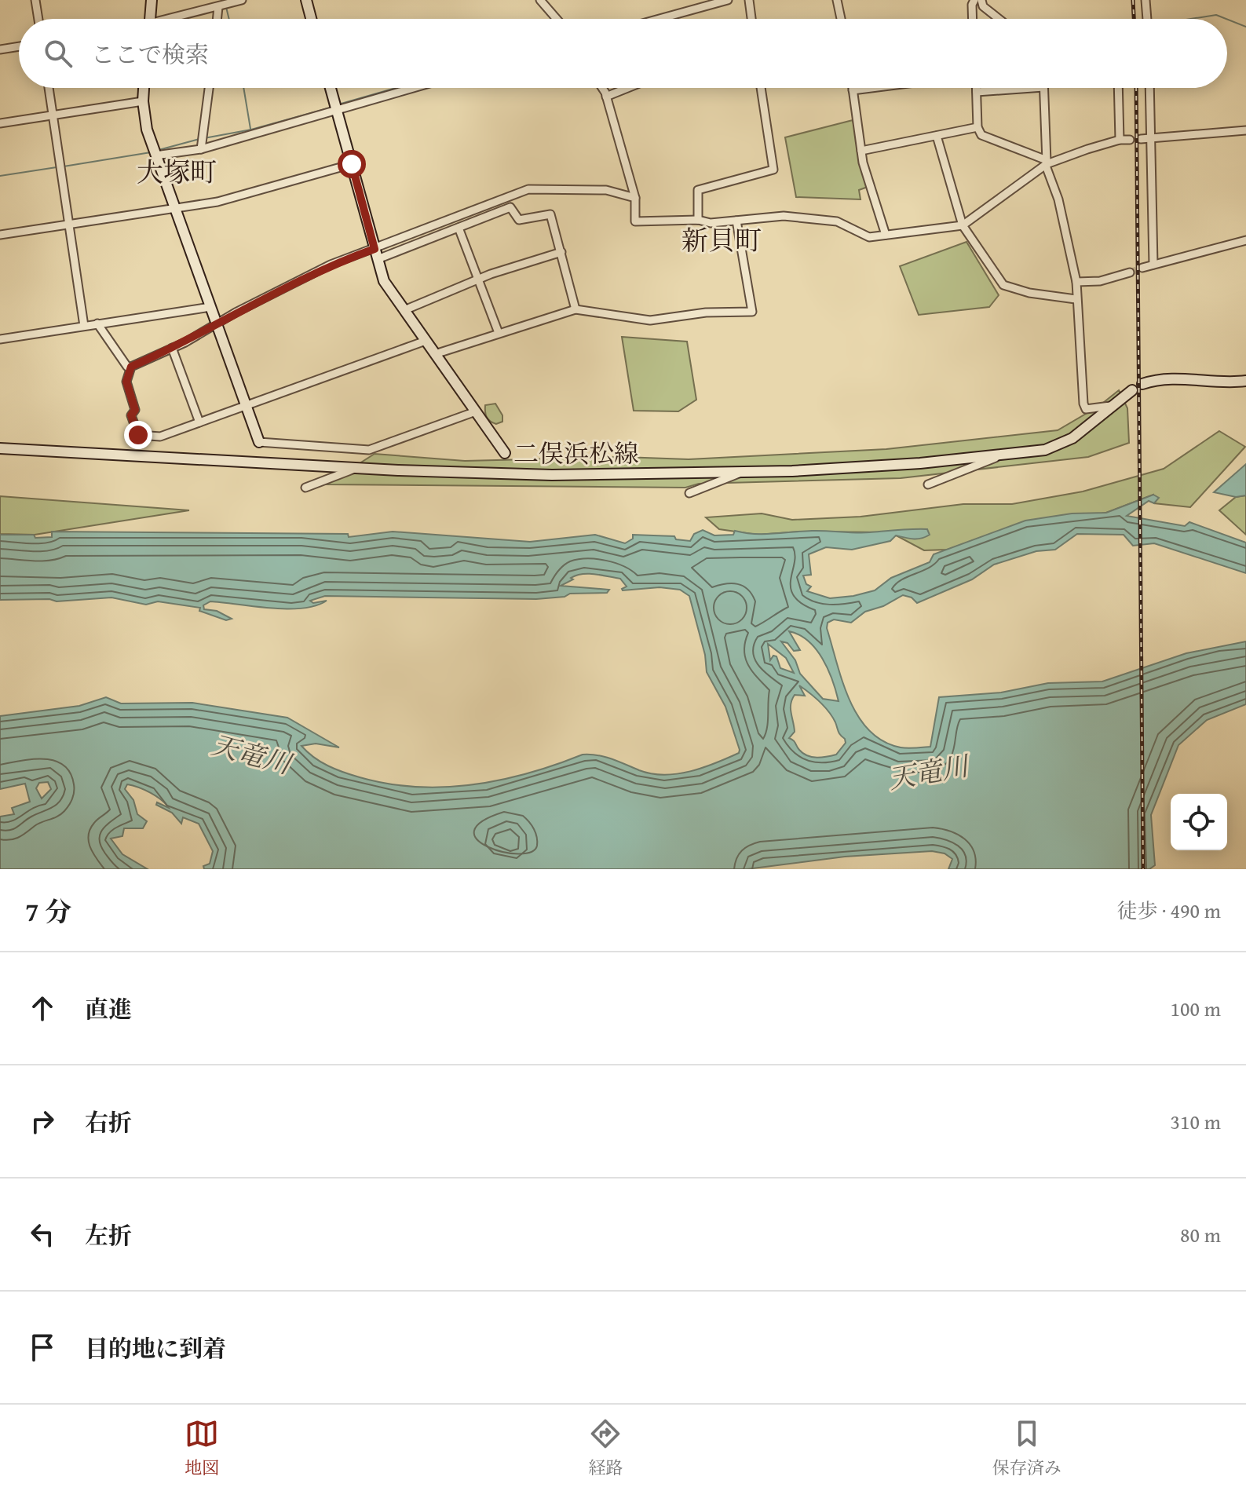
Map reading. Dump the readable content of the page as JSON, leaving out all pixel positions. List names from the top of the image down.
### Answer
{
  "streets": {
    "main road": ["二俣浜松線"]
  },
  "districts": ["大塚町", "新貝町"],
  "water": ["天竜川"],
  "page": {
    "search": "ここで検索",
    "heading": ["7 分", "徒歩 · 490 m"],
    "list": [
      ["直進", "100 m"],
      ["右折", "310 m"],
      ["左折", "80 m"],
      "目的地に到着"
    ],
    "nav": ["地図", "経路", "保存済み"]
  }
}
